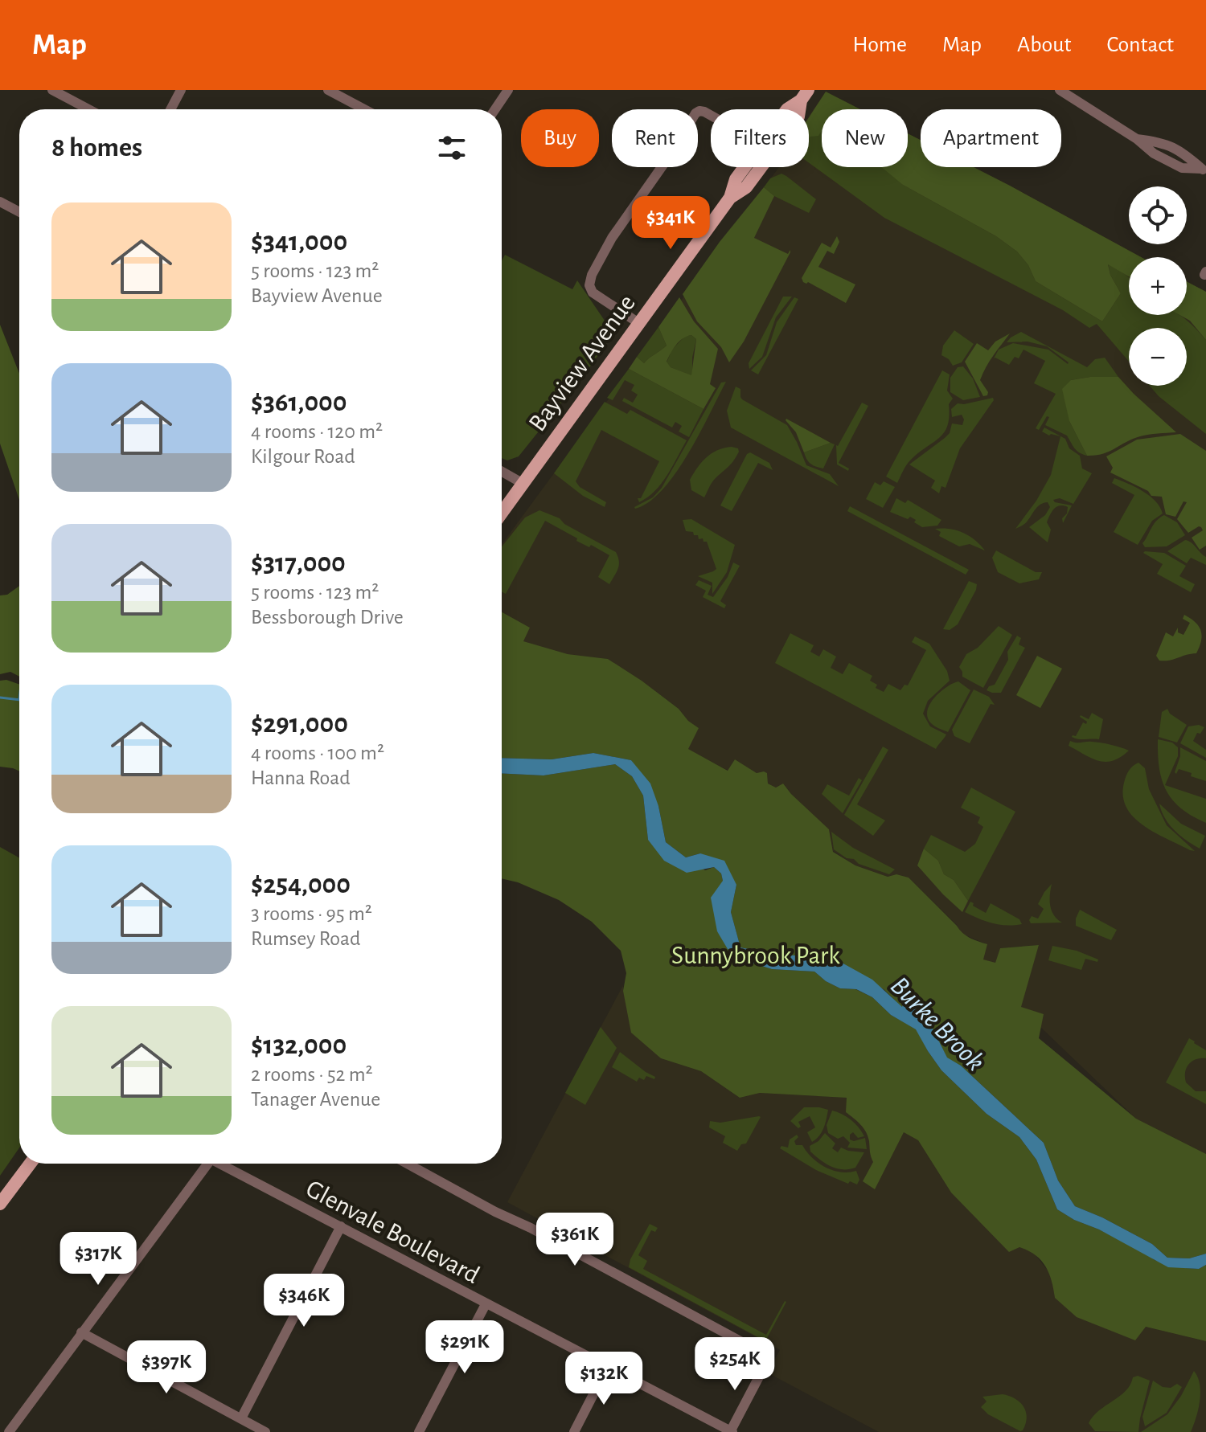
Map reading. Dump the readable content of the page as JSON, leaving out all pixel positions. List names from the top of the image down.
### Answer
{
  "streets": {
    "main road": ["Bayview Avenue"],
    "street": ["Glenvale Boulevard"]
  },
  "water": ["Burke Brook"],
  "parks": ["Sunnybrook Park"],
  "page": {
    "header": "Map",
    "nav": [
      "Home",
      "Map",
      "About",
      "Contact"
    ],
    "chip": [
      "Buy",
      "Rent",
      "Filters",
      "New",
      "Apartment"
    ],
    "heading": "8 homes",
    "map_buttons": ["+", "−"],
    "list": [
      {
        "name": "$341,000",
        "note": "5 rooms · 123 m² · Bayview Avenue"
      },
      {
        "name": "$361,000",
        "note": "4 rooms · 120 m² · Kilgour Road"
      },
      {
        "name": "$317,000",
        "note": "5 rooms · 123 m² · Bessborough Drive"
      },
      {
        "name": "$291,000",
        "note": "4 rooms · 100 m² · Hanna Road"
      },
      {
        "name": "$254,000",
        "note": "3 rooms · 95 m² · Rumsey Road"
      },
      {
        "name": "$132,000",
        "note": "2 rooms · 52 m² · Tanager Avenue"
      }
    ],
    "price": [
      "$341K",
      "$361K",
      "$317K",
      "$346K",
      "$291K",
      "$254K",
      "$397K",
      "$132K"
    ]
  }
}
